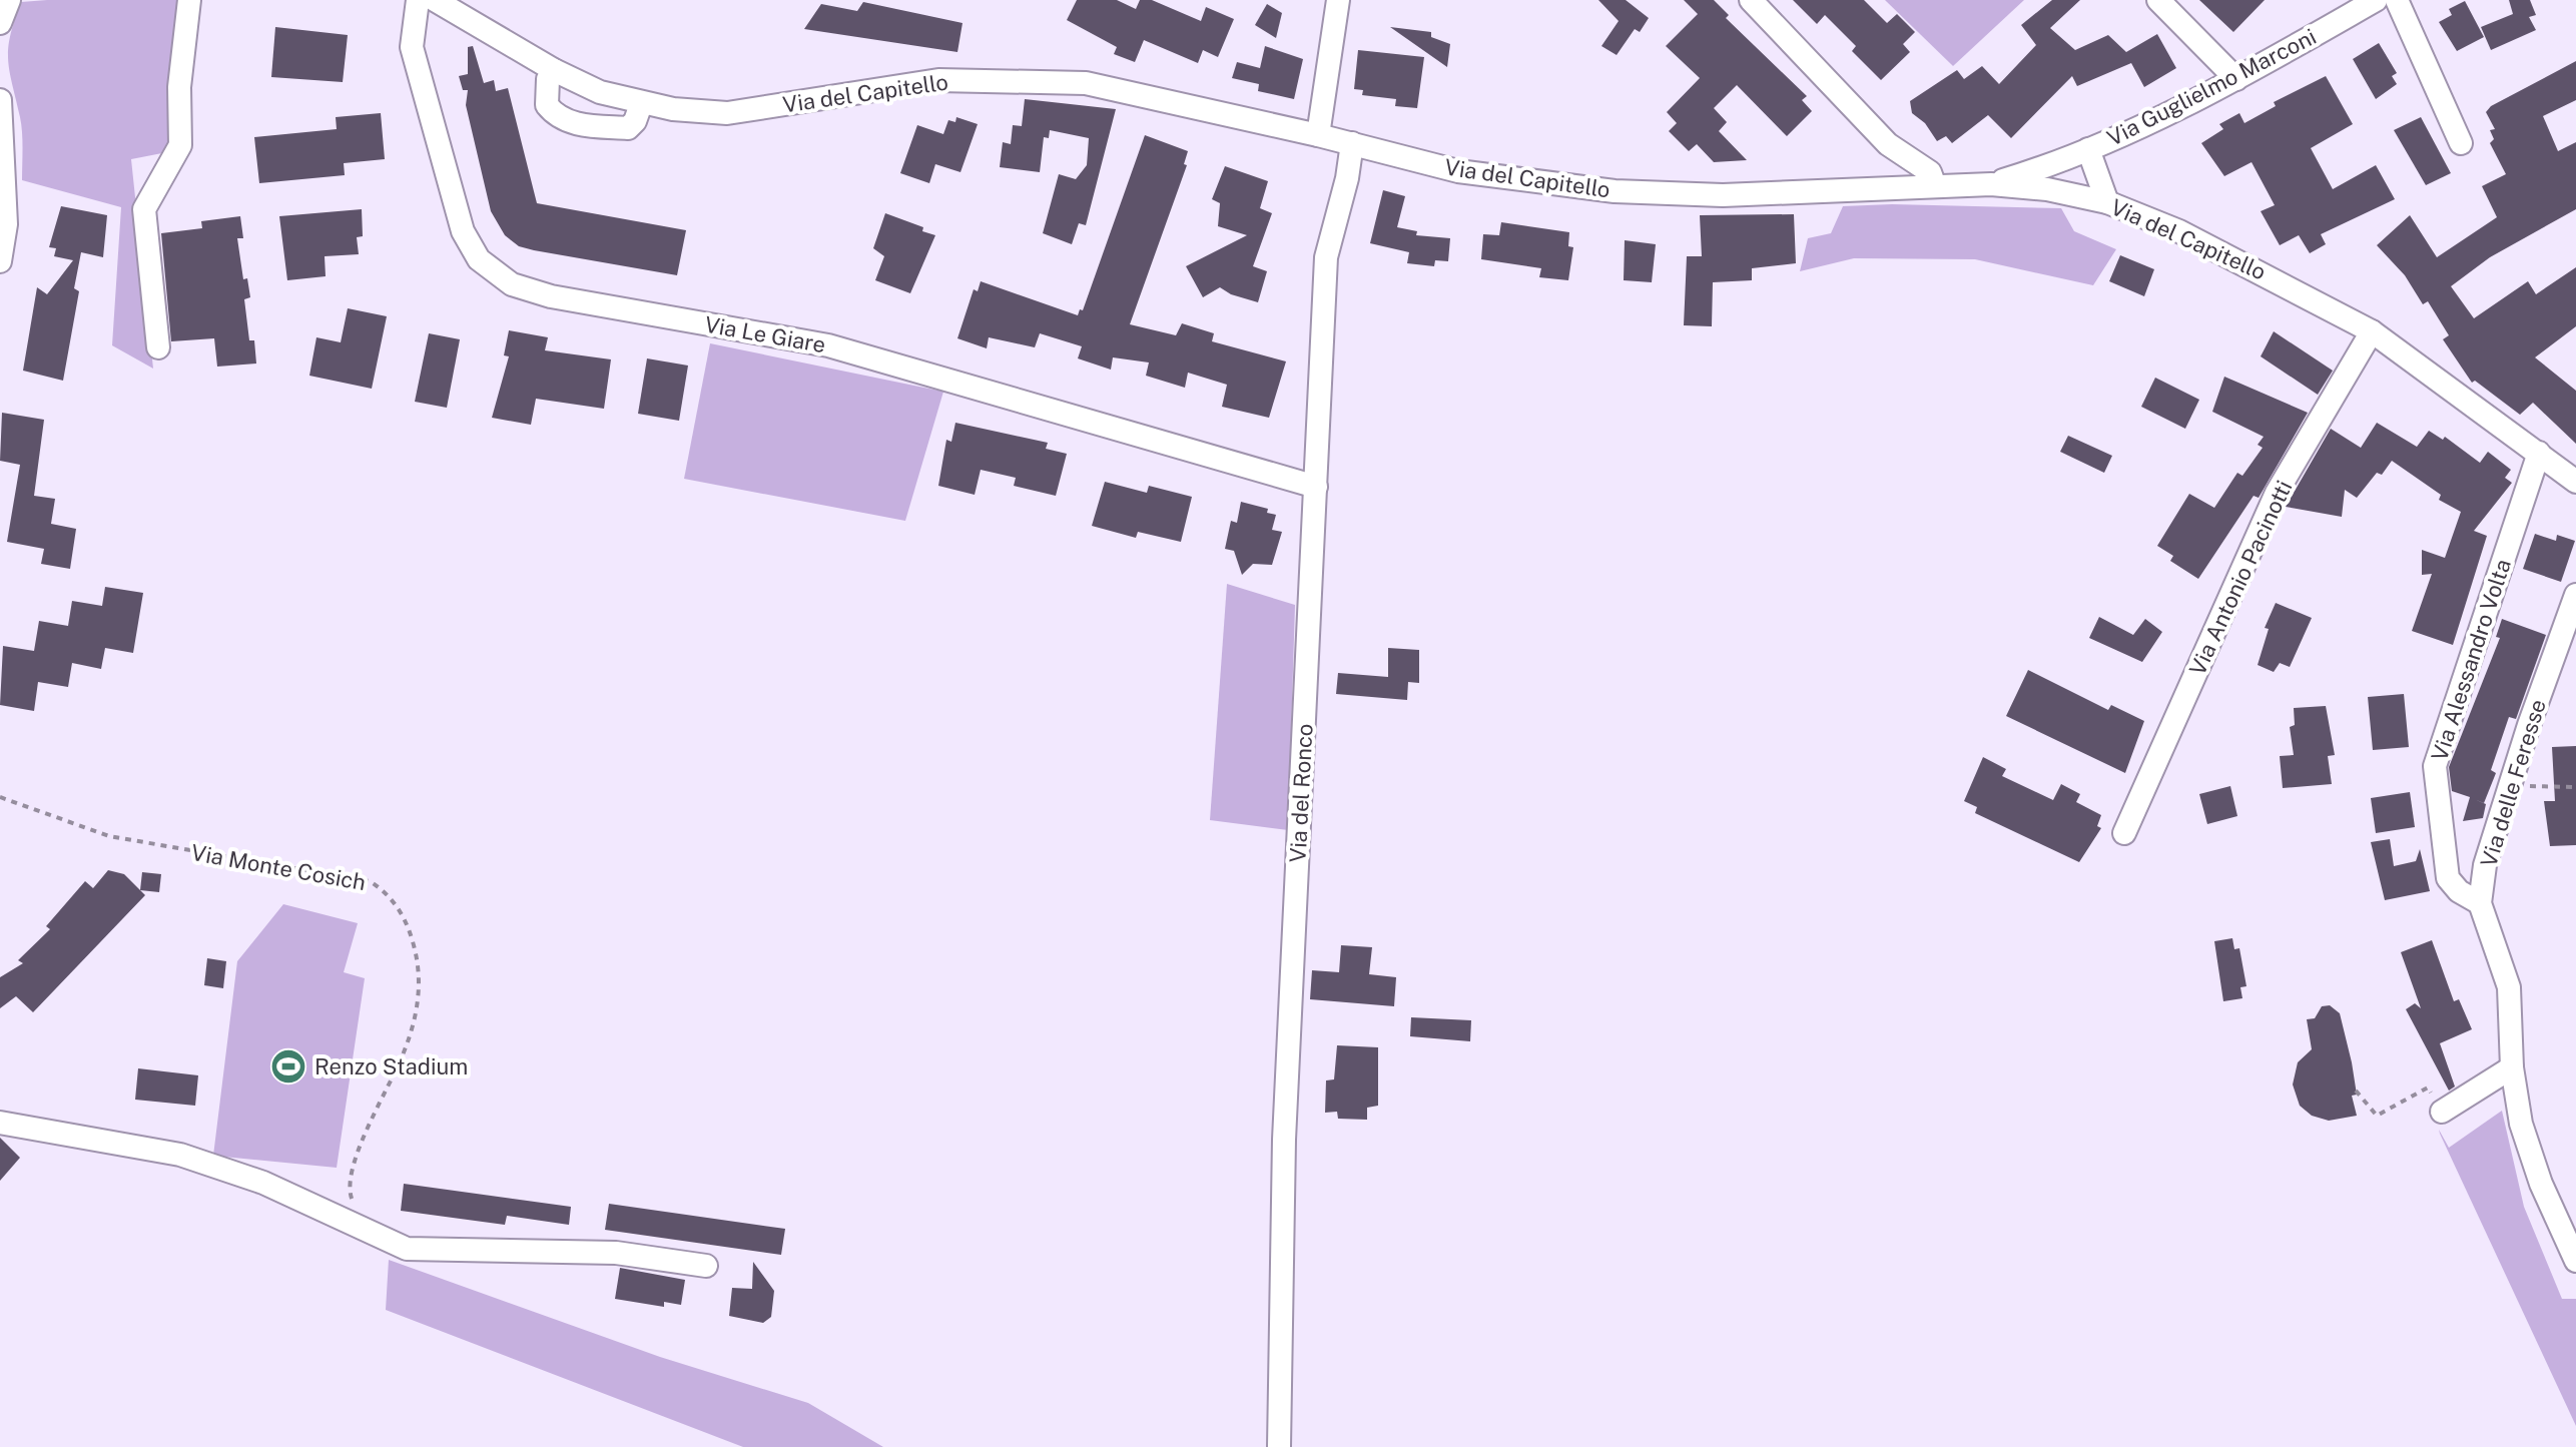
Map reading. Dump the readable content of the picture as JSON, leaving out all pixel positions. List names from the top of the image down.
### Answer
{
  "streets": {
    "street": [
      "Via Guglielmo Marconi",
      "Via del Capitello",
      "Via Le Giare",
      "Via Antonio Pacinotti",
      "Via Alessandro Volta",
      "Via delle Feresse",
      "Via del Ronco"
    ],
    "path": ["Via Monte Cosich"]
  },
  "crossings": [
    ["Via Guglielmo Marconi", "Via del Capitello"],
    ["Via del Capitello", "Via Antonio Pacinotti"],
    ["Via del Capitello", "Via Alessandro Volta"],
    ["Via del Capitello", "Via del Ronco"],
    ["Via Le Giare", "Via del Ronco"],
    ["Via Alessandro Volta", "Via delle Feresse"]
  ],
  "places": {
    "sports": ["Renzo Stadium"]
  }
}
